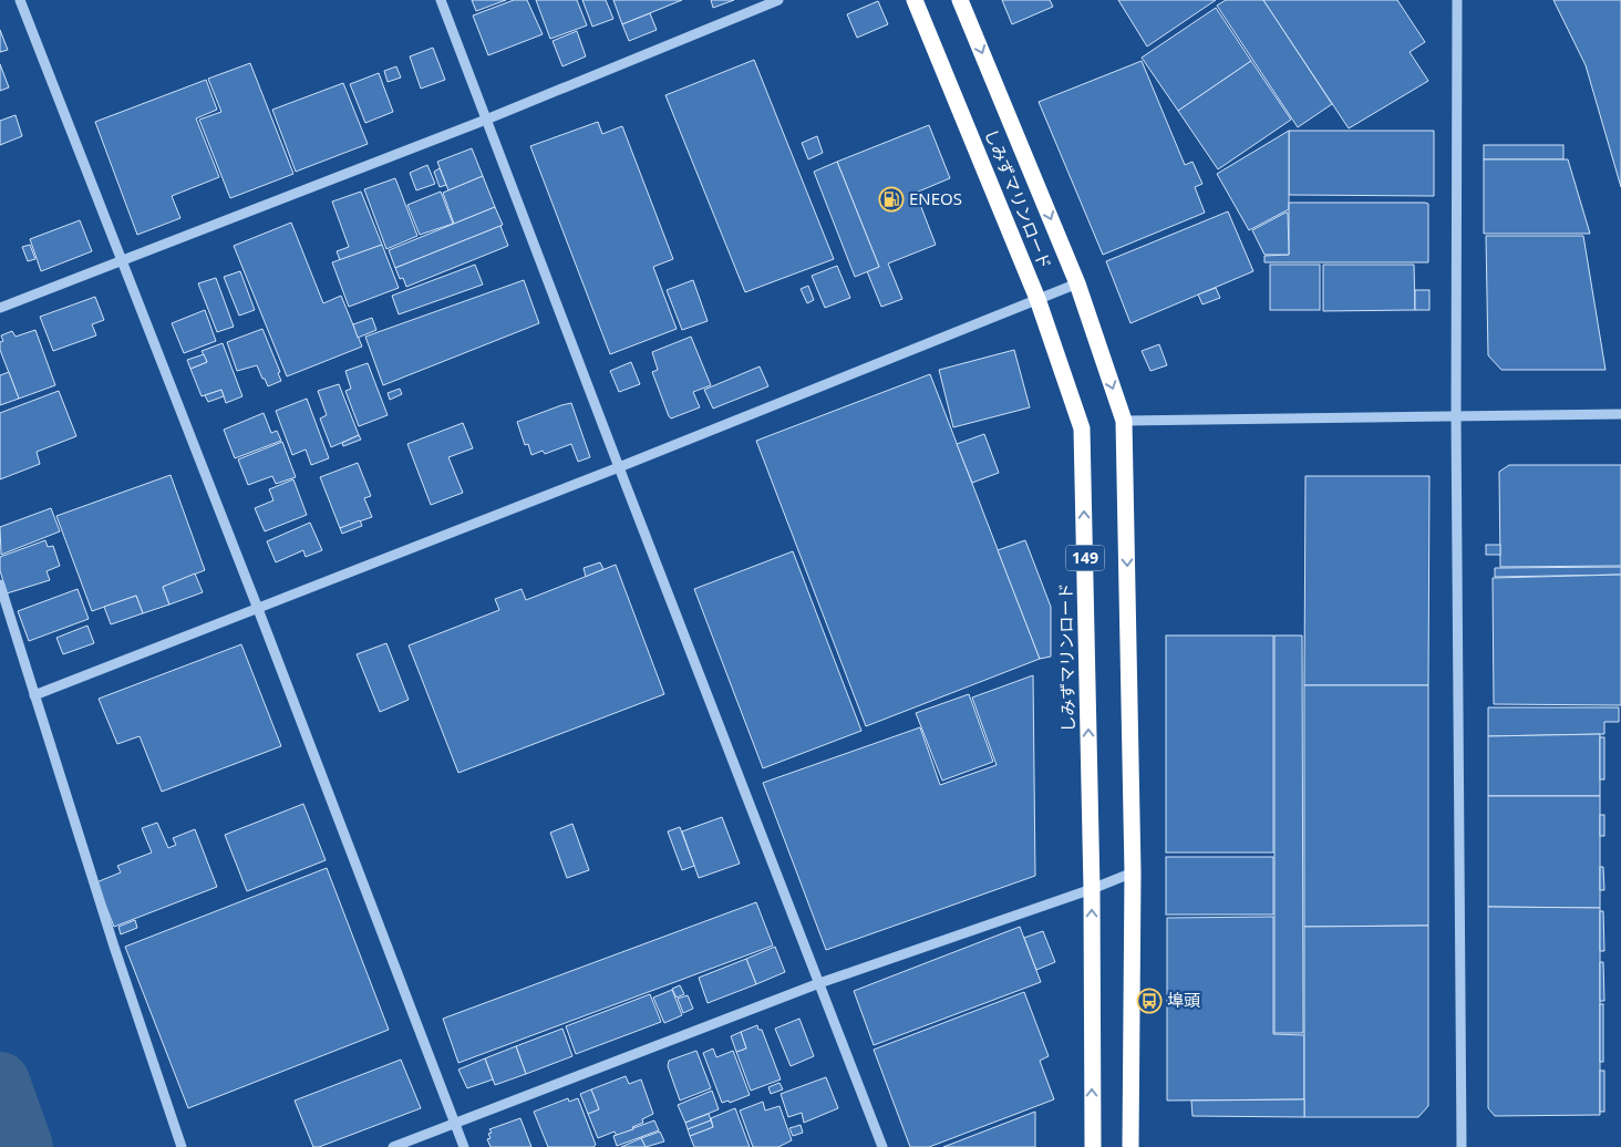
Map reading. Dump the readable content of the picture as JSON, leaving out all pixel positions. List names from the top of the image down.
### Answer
{
  "streets": {
    "highway": ["しみずマリンロード", "149"]
  },
  "places": {
    "fuel station": ["ENEOS"],
    "bus stop": ["埠頭"]
  }
}
